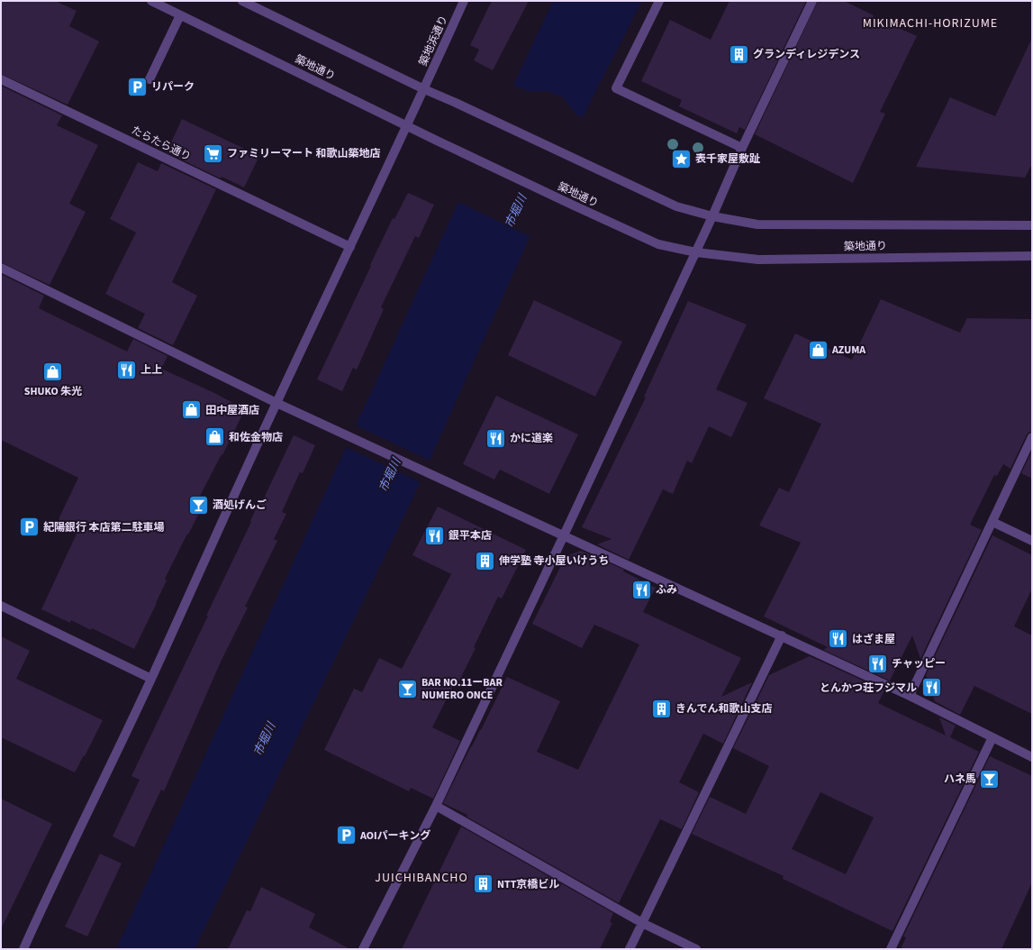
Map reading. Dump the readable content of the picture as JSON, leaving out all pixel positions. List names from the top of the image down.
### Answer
{
  "streets": {
    "street": ["築地浜通り", "築地通り", "たらたら通り"]
  },
  "crossings": [
    ["築地浜通り", "築地通り"],
    ["築地浜通り", "たらたら通り"]
  ],
  "districts": ["MIKIMACHI-HORIZUME", "JUICHIBANCHO"],
  "water": ["市堀川"],
  "places": {
    "building": [
      "グランディレジデンス",
      "伸学塾 寺小屋いけうち",
      "きんでん和歌山支店",
      "NTT京橋ビル"
    ],
    "parking": ["リパーク", "紀陽銀行 本店第二駐車場", "AOIパーキング"],
    "supermarket": ["ファミリーマート 和歌山築地店"],
    "place": ["表千家屋敷趾"],
    "shop": [
      "AZUMA",
      "SHUKO 朱光",
      "田中屋酒店",
      "和佐金物店"
    ],
    "restaurant": [
      "上上",
      "かに道楽",
      "銀平本店",
      "ふみ",
      "はざま屋",
      "チャッピー",
      "とんかつ荘フジマル"
    ],
    "bar": ["酒処げんご", "BAR NO.11ーBAR NUMERO ONCE", "ハネ馬"]
  }
}
